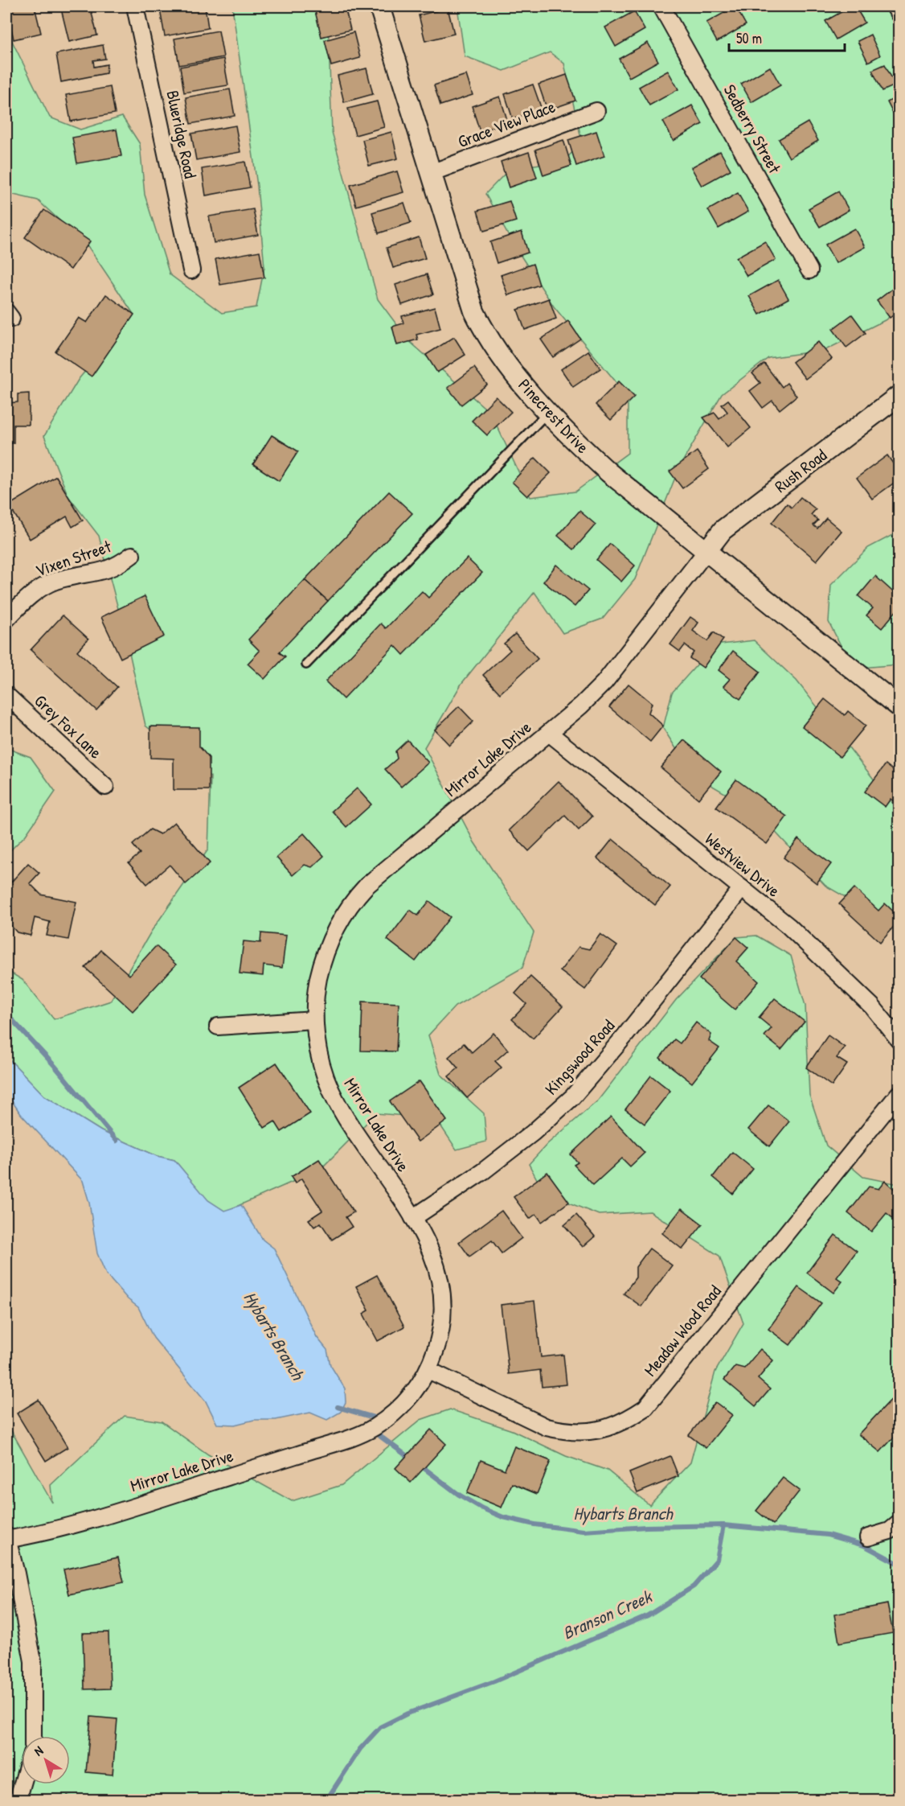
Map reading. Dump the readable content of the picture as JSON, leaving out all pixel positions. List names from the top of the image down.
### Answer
{
  "streets": {
    "street": [
      "Grace View Place",
      "Sedberry Street",
      "Blueridge Road",
      "Pinecrest Drive",
      "Rush Road",
      "Vixen Street",
      "Grey Fox Lane",
      "Mirror Lake Drive",
      "Westview Drive",
      "Kingswood Road",
      "Meadow Wood Road"
    ]
  },
  "crossings": [
    ["Grace View Place", "Pinecrest Drive"],
    ["Pinecrest Drive", "Rush Road"],
    ["Pinecrest Drive", "Mirror Lake Drive"],
    ["Rush Road", "Mirror Lake Drive"],
    ["Mirror Lake Drive", "Westview Drive"],
    ["Mirror Lake Drive", "Kingswood Road"],
    ["Mirror Lake Drive", "Meadow Wood Road"],
    ["Westview Drive", "Kingswood Road"]
  ],
  "water": ["Hybarts Branch", "Branson Creek"],
  "scale_bar": "50 m",
  "north": "top left"
}
